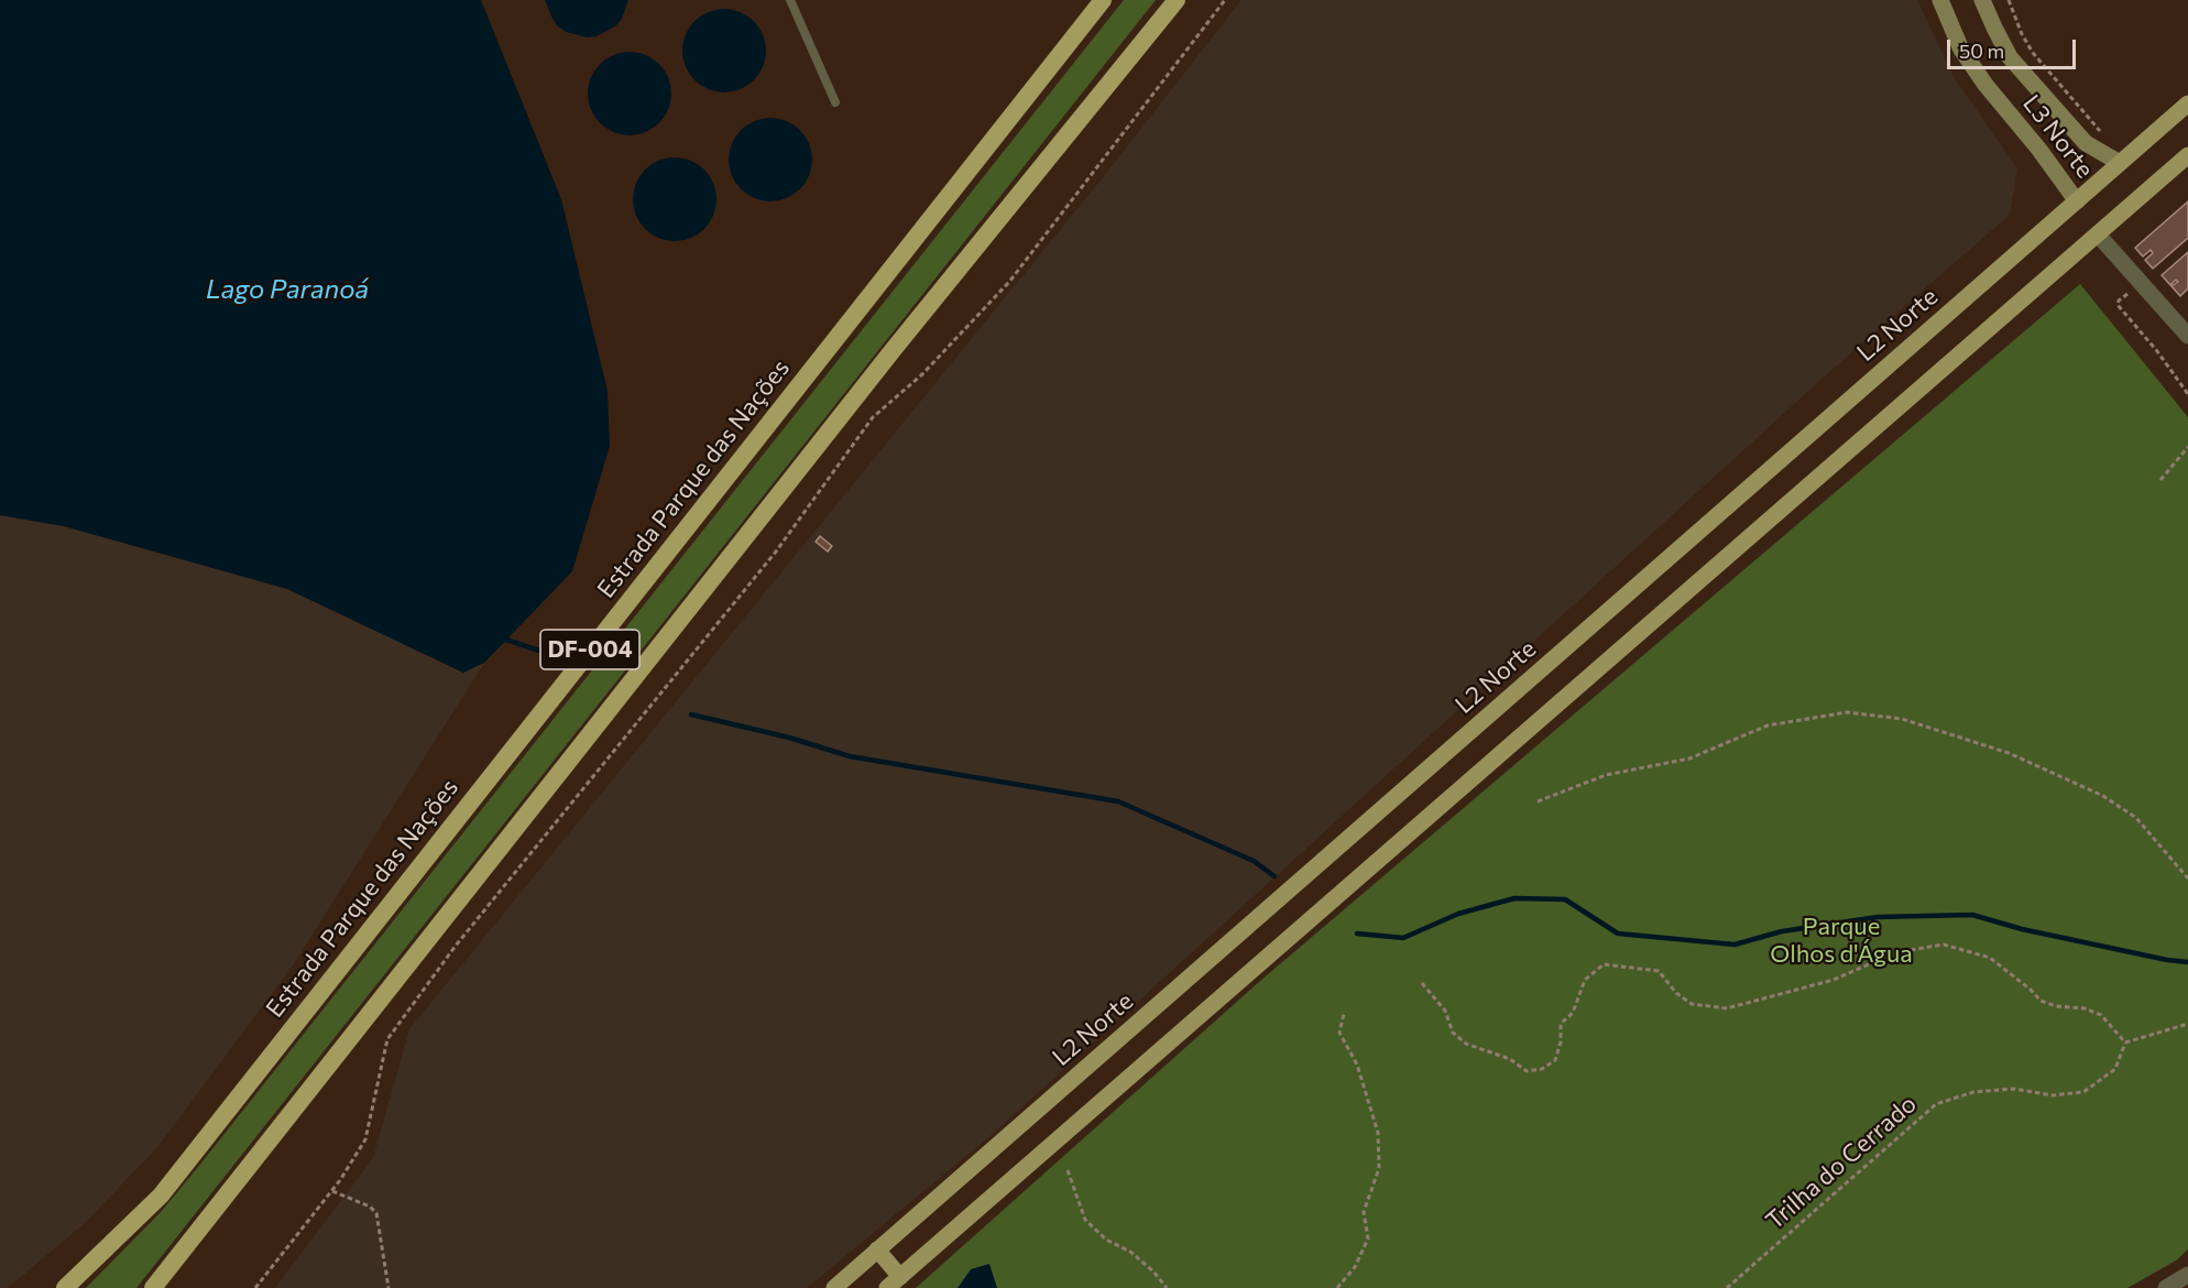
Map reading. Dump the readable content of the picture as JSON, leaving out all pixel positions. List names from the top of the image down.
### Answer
{
  "streets": {
    "highway": ["Estrada Parque das Nações", "DF-004"],
    "main road": ["L3 Norte", "L2 Norte"],
    "path": ["Trilha do Cerrado"]
  },
  "crossings": [
    ["L3 Norte", "L2 Norte"]
  ],
  "water": ["Lago Paranoá"],
  "parks": ["Parque Olhos d'Água"],
  "scale_bar": "50 m"
}
